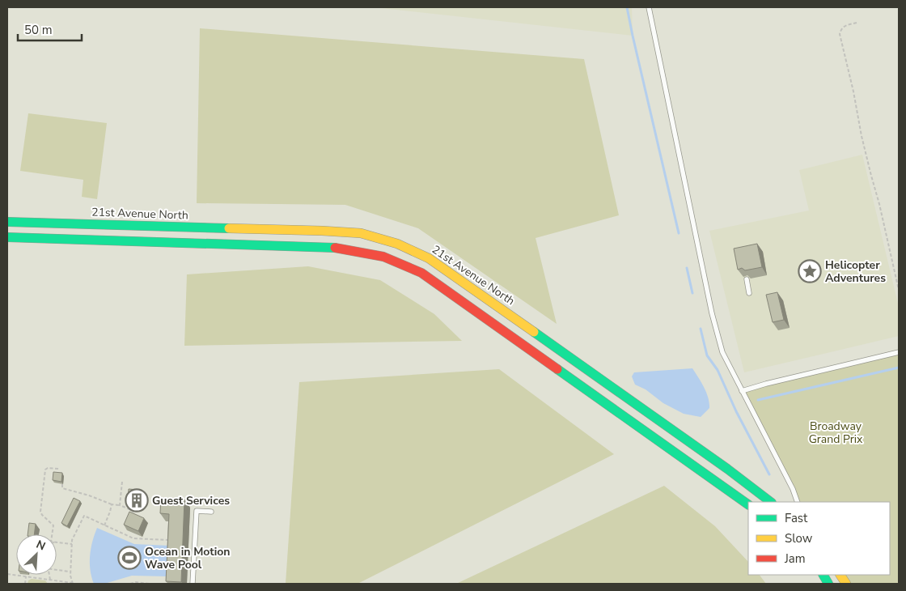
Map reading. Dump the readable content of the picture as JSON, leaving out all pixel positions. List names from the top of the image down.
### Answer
{
  "streets": {
    "street": ["21st Avenue North"]
  },
  "parks": ["Broadway Grand Prix"],
  "places": {
    "place": ["Helicopter Adventures"],
    "building": ["Guest Services"],
    "sports": ["Ocean in Motion Wave Pool"]
  },
  "legend": ["Fast", "Slow", "Jam"],
  "scale_bar": "50 m",
  "north": "top right"
}
